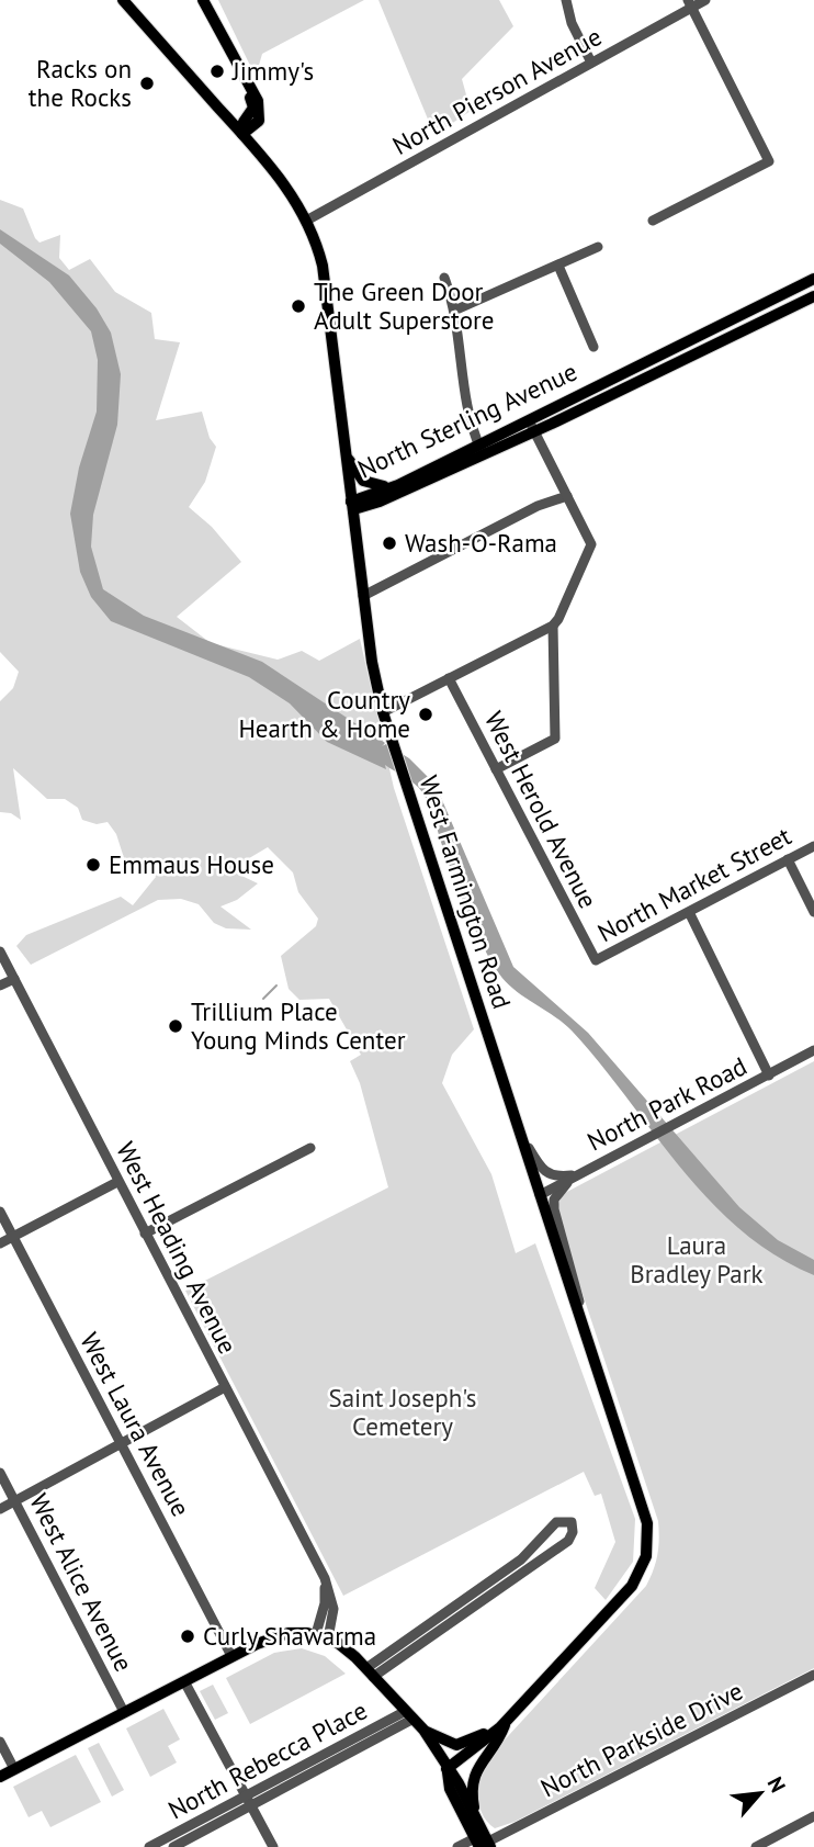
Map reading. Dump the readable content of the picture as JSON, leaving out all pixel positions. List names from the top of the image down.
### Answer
{
  "streets": {
    "main road": ["North Sterling Avenue", "West Farmington Road"],
    "street": [
      "North Pierson Avenue",
      "West Herold Avenue",
      "North Market Street",
      "North Park Road",
      "West Heading Avenue",
      "West Laura Avenue",
      "West Alice Avenue",
      "North Parkside Drive",
      "North Rebecca Place"
    ]
  },
  "crossings": [
    ["North Pierson Avenue", "West Farmington Road"],
    ["North Sterling Avenue", "West Farmington Road"],
    ["West Herold Avenue", "North Market Street"],
    ["West Farmington Road", "North Park Road"]
  ],
  "parks": ["Laura Bradley Park", "Saint Joseph's Cemetery"],
  "places": [
    "Jimmy's",
    "Racks on the Rocks",
    "The Green Door Adult Superstore",
    "Wash-O-Rama",
    "Country Hearth & Home",
    "Emmaus House",
    "Trillium Place Young Minds Center",
    "Curly Shawarma"
  ],
  "north": "top right"
}
